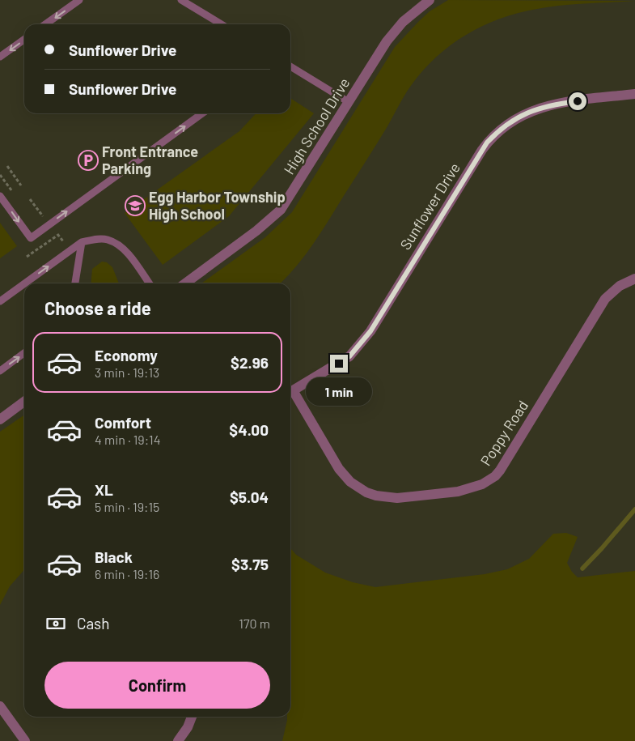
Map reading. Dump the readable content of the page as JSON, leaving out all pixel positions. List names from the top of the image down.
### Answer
{
  "streets": {
    "street": ["High School Drive", "Sunflower Drive", "Poppy Road"]
  },
  "places": {
    "parking": ["Front Entrance Parking"],
    "school or university": ["Egg Harbor Township High School"]
  },
  "page": {
    "banner": ["Sunflower Drive", "Sunflower Drive"],
    "heading": "Choose a ride",
    "list": [
      {
        "name": "Economy",
        "note": "3 min · 19:13",
        "value": "$2.96"
      },
      {
        "name": "Comfort",
        "note": "4 min · 19:14",
        "value": "$4.00"
      },
      {
        "name": "XL",
        "note": "5 min · 19:15",
        "value": "$5.04"
      },
      {
        "name": "Black",
        "note": "6 min · 19:16",
        "value": "$3.75"
      }
    ],
    "bubble": "1 min",
    "pay": ["Cash", "170 m"],
    "buttons": "Confirm"
  }
}
